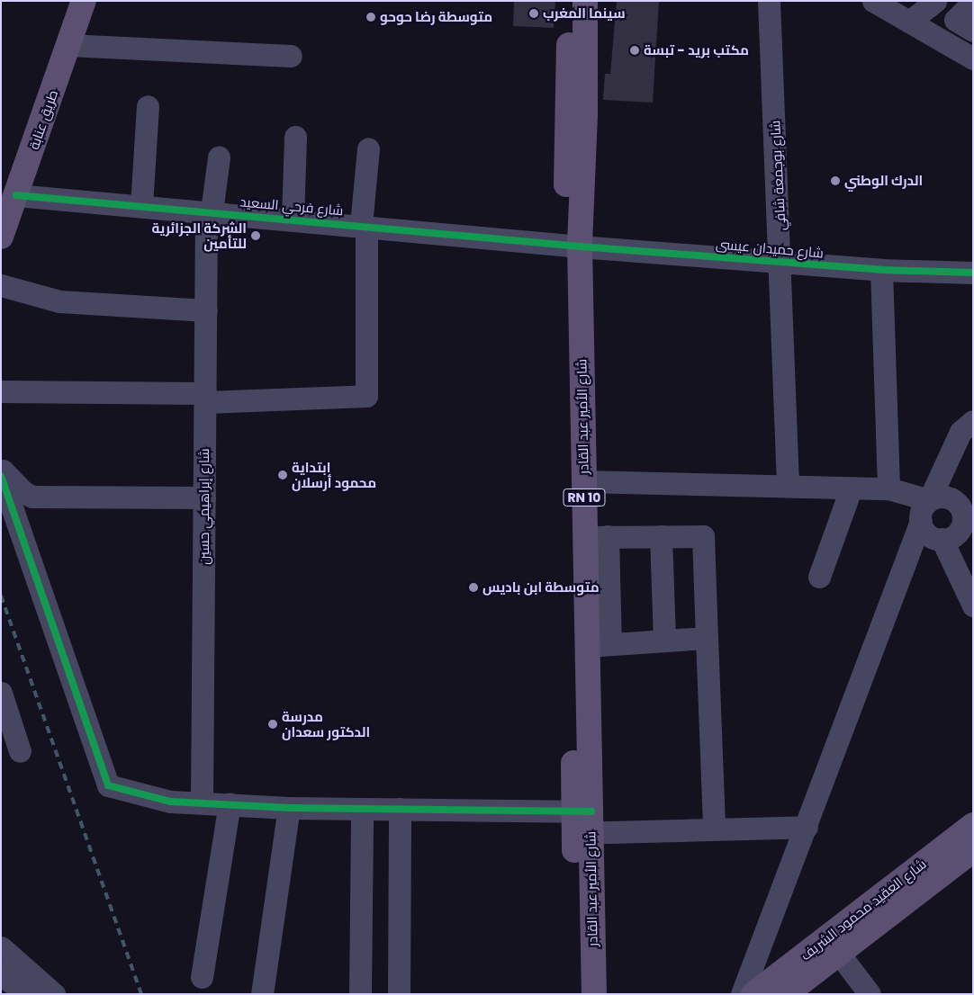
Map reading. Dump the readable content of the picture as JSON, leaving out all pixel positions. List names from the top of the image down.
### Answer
{
  "streets": {
    "main road": [
      "طريق عنابة",
      "شارع الأمير عبد القادر",
      "RN 10",
      "شارع العقيد محمود الشريف"
    ],
    "street": [
      "شارع بوجمعة شافي",
      "شارع فرحي السعيد",
      "شارع حميدان عيسى",
      "شارع إبراهيمي حسين"
    ]
  },
  "crossings": [
    ["طريق عنابة", "شارع فرحي السعيد"],
    ["شارع بوجمعة شافي", "شارع حميدان عيسى"],
    ["شارع فرحي السعيد", "شارع حميدان عيسى"],
    ["شارع فرحي السعيد", "شارع الأمير عبد القادر"],
    ["شارع فرحي السعيد", "شارع إبراهيمي حسين"],
    ["شارع حميدان عيسى", "شارع الأمير عبد القادر"]
  ],
  "places": [
    "سينما المغرب",
    "متوسطة رضا حوحو",
    "مكتب بريد - تبسة",
    "الدرك الوطني",
    "الشركة الجزائرية للتأمين",
    "ابتداية محمود أرسلان",
    "متوسطة ابن باديس",
    "مدرسة الدكتور سعدان"
  ]
}
